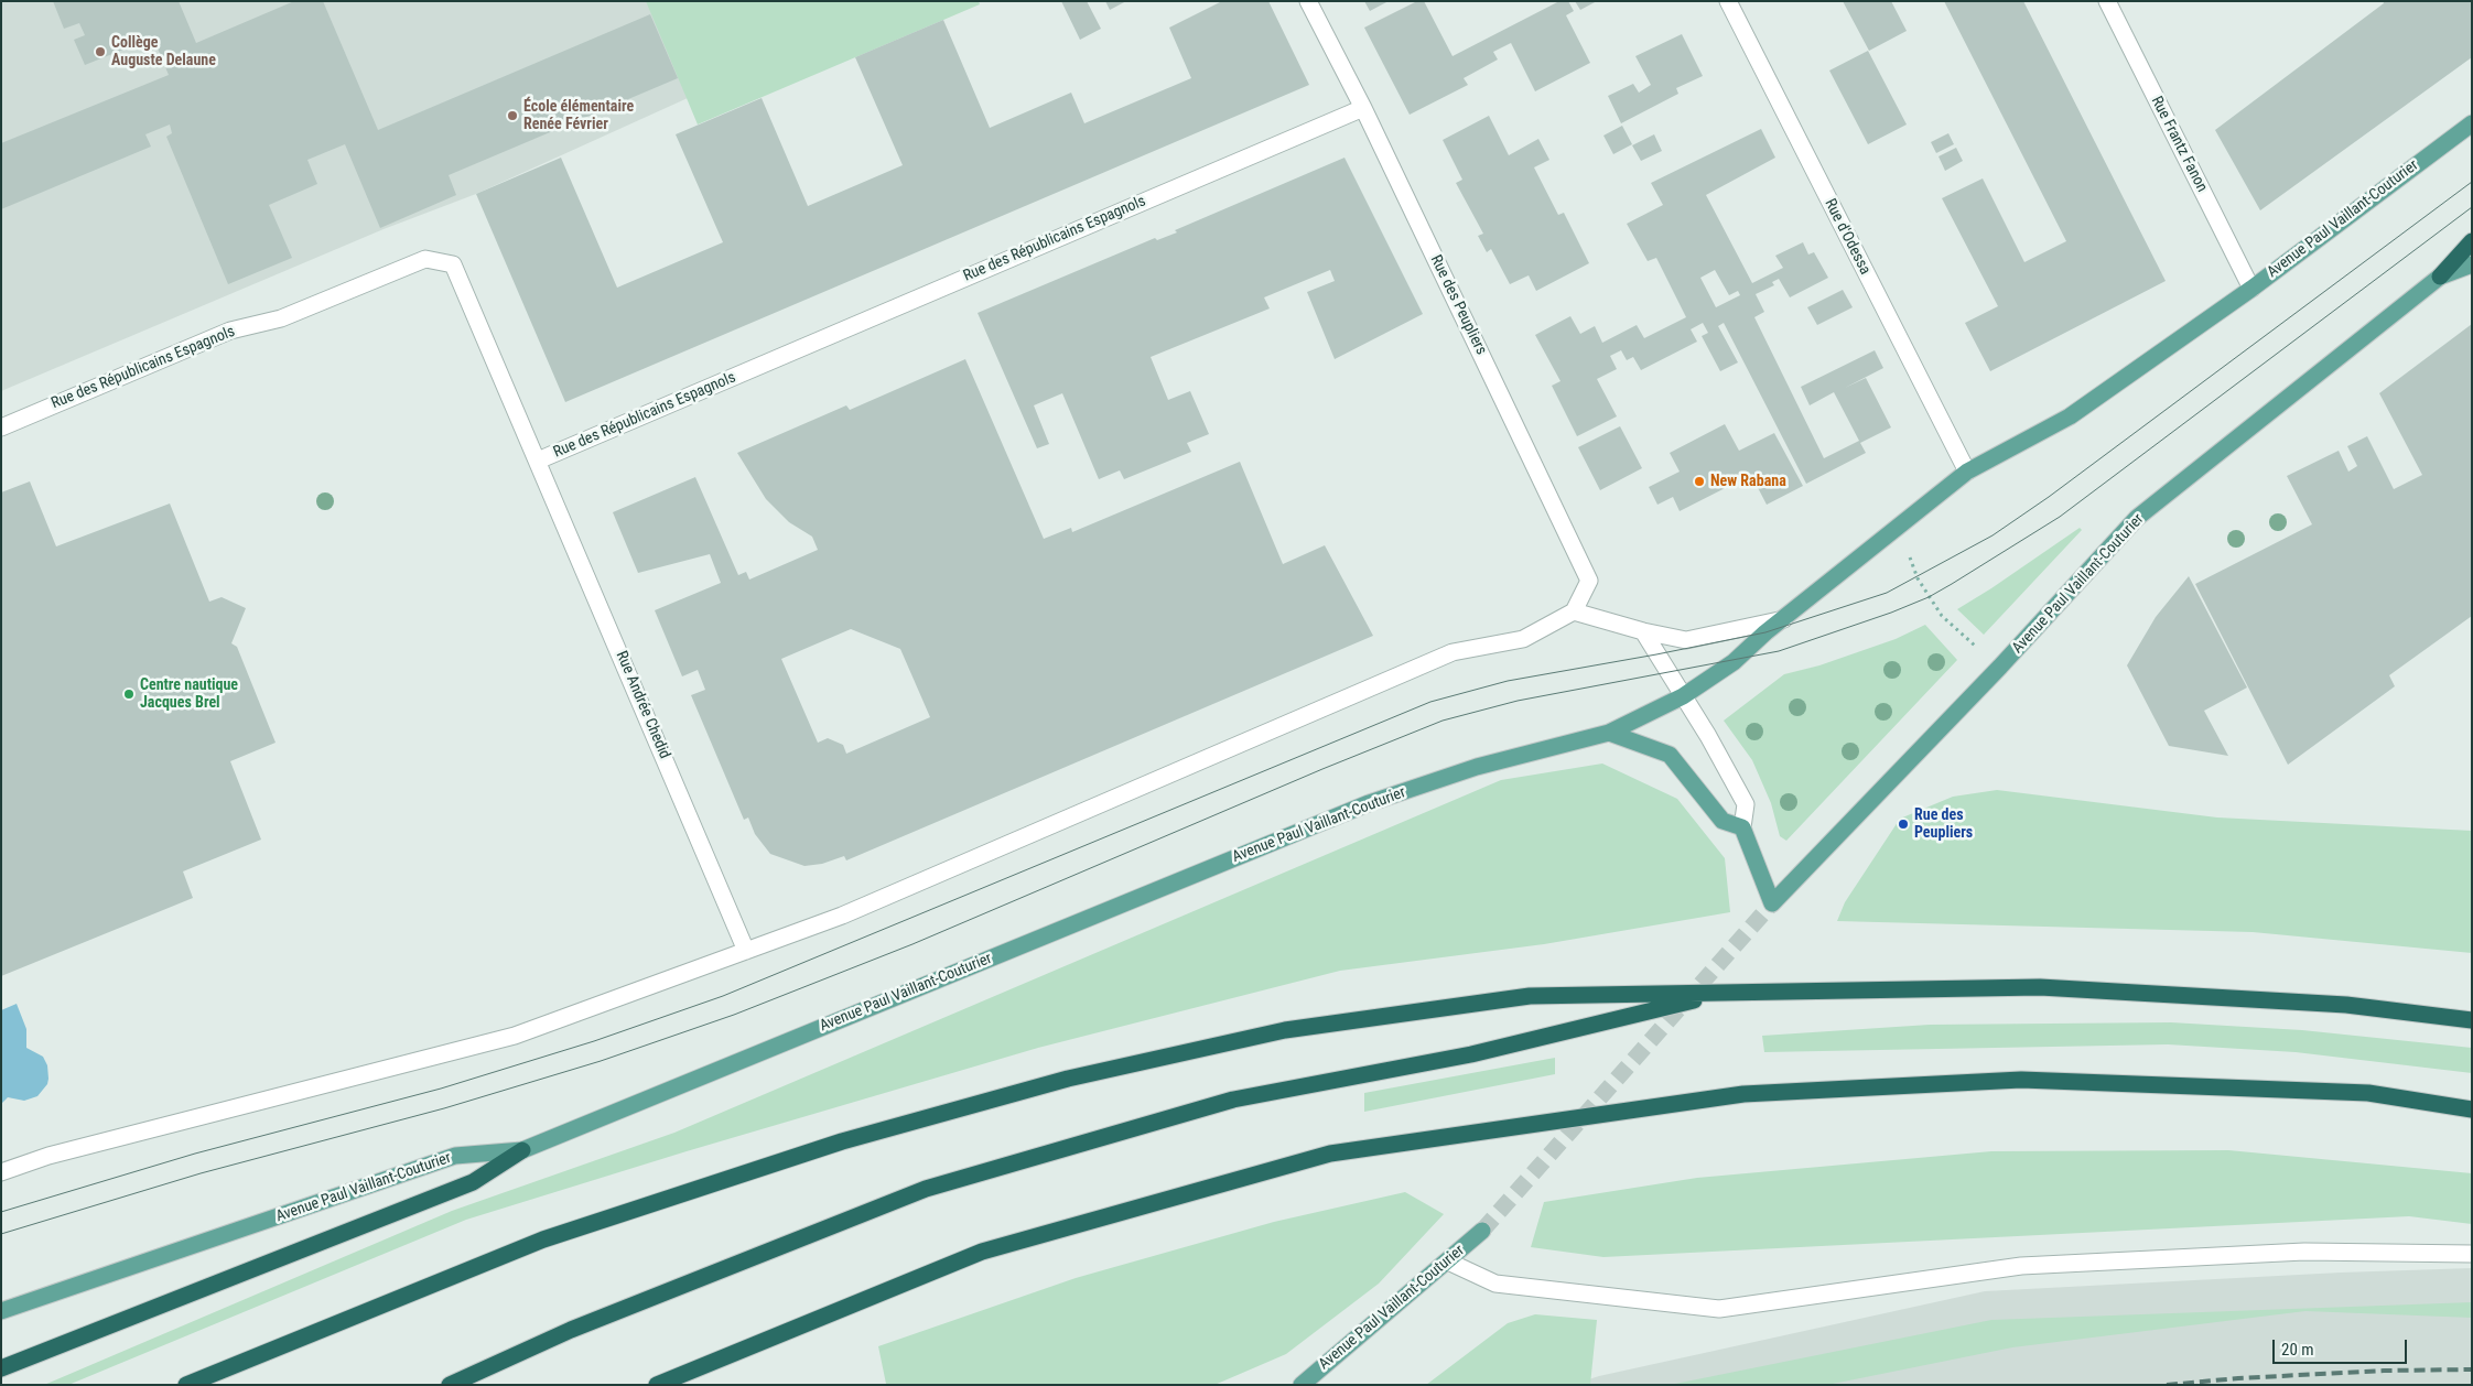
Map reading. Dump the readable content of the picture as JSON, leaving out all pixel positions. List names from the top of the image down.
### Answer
{
  "streets": {
    "main road": ["Avenue Paul Vaillant-Couturier"],
    "street": [
      "Rue Frantz Fanon",
      "Rue d'Odessa",
      "Rue des Républicains Espagnols",
      "Rue des Peupliers",
      "Rue Andrée Chedid"
    ]
  },
  "crossings": [
    ["Rue Frantz Fanon", "Avenue Paul Vaillant-Couturier"],
    ["Avenue Paul Vaillant-Couturier", "Rue d'Odessa"],
    ["Avenue Paul Vaillant-Couturier", "Rue des Peupliers"],
    ["Rue des Républicains Espagnols", "Rue des Peupliers"],
    ["Rue des Républicains Espagnols", "Rue Andrée Chedid"]
  ],
  "places": [
    "Collège Auguste Delaune",
    "École élémentaire Renée Février",
    "New Rabana",
    "Centre nautique Jacques Brel",
    "Rue des Peupliers"
  ],
  "scale_bar": "20 m"
}
